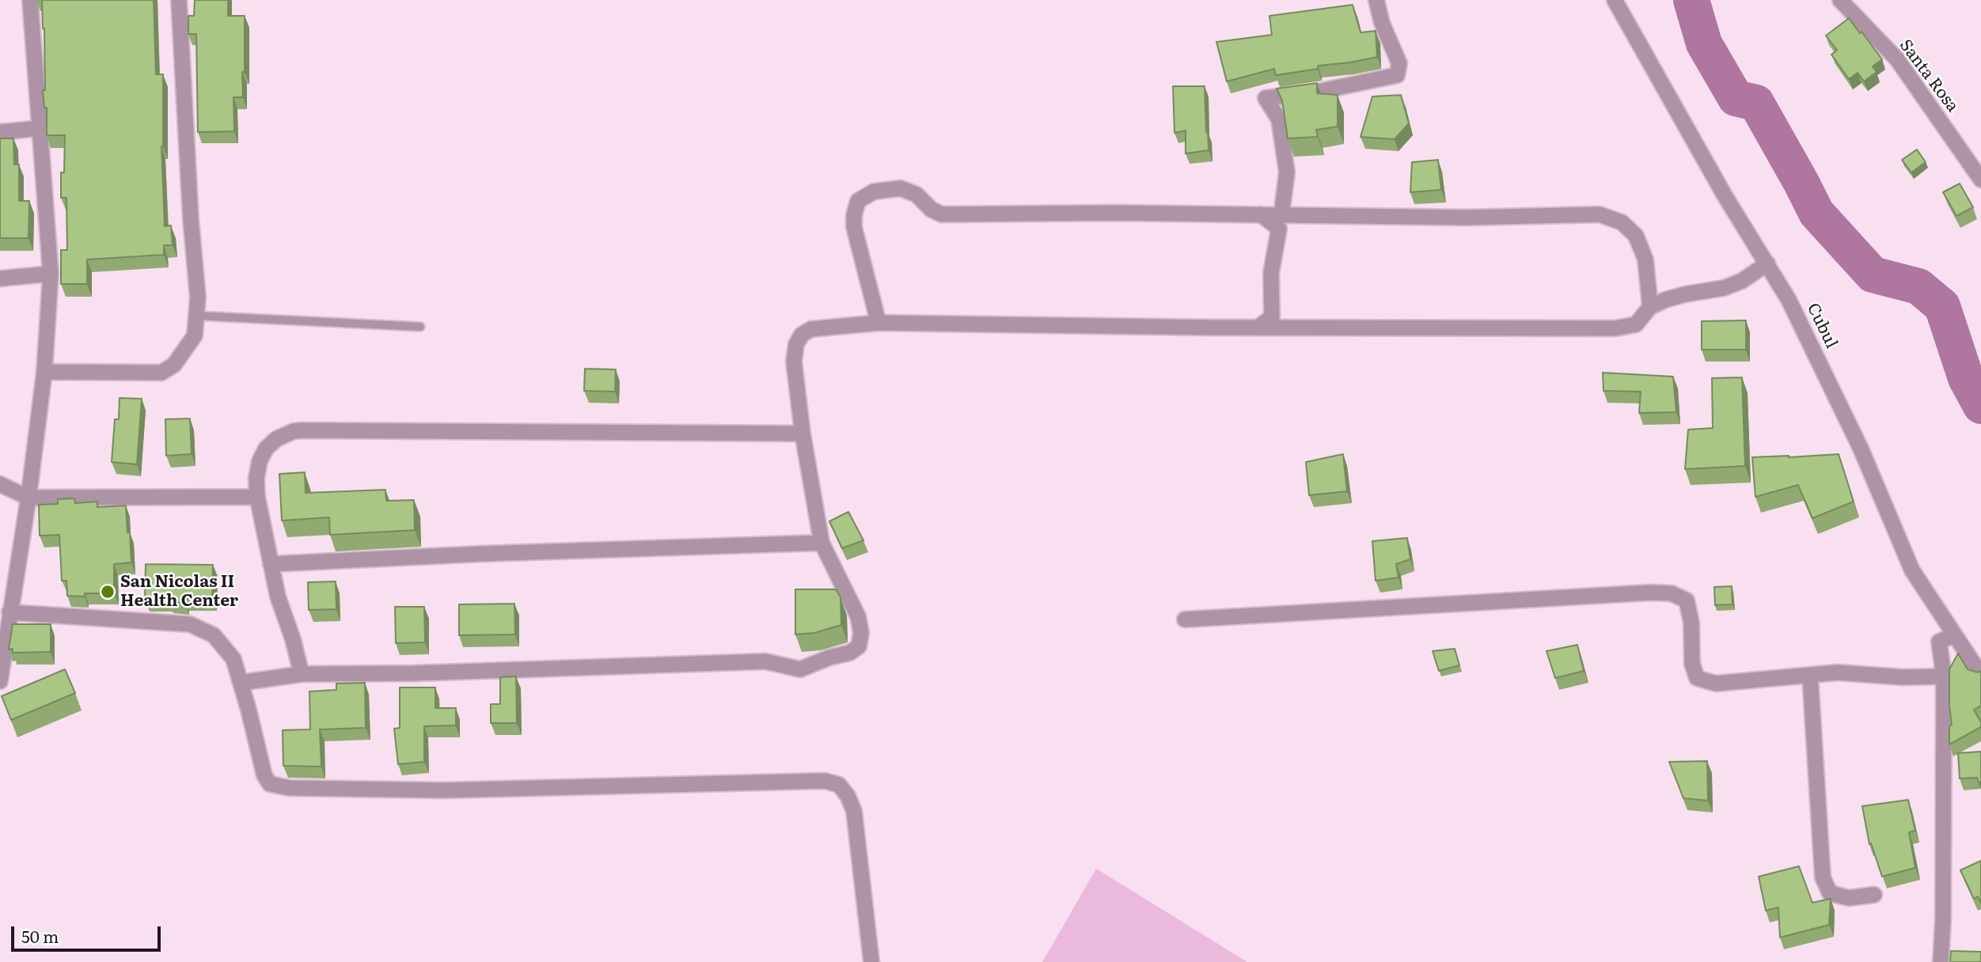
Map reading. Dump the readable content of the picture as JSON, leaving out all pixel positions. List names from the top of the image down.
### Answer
{
  "streets": {
    "street": ["Santa Rosa", "Cubul"]
  },
  "places": ["San Nicolas II Health Center"],
  "scale_bar": "50 m"
}
